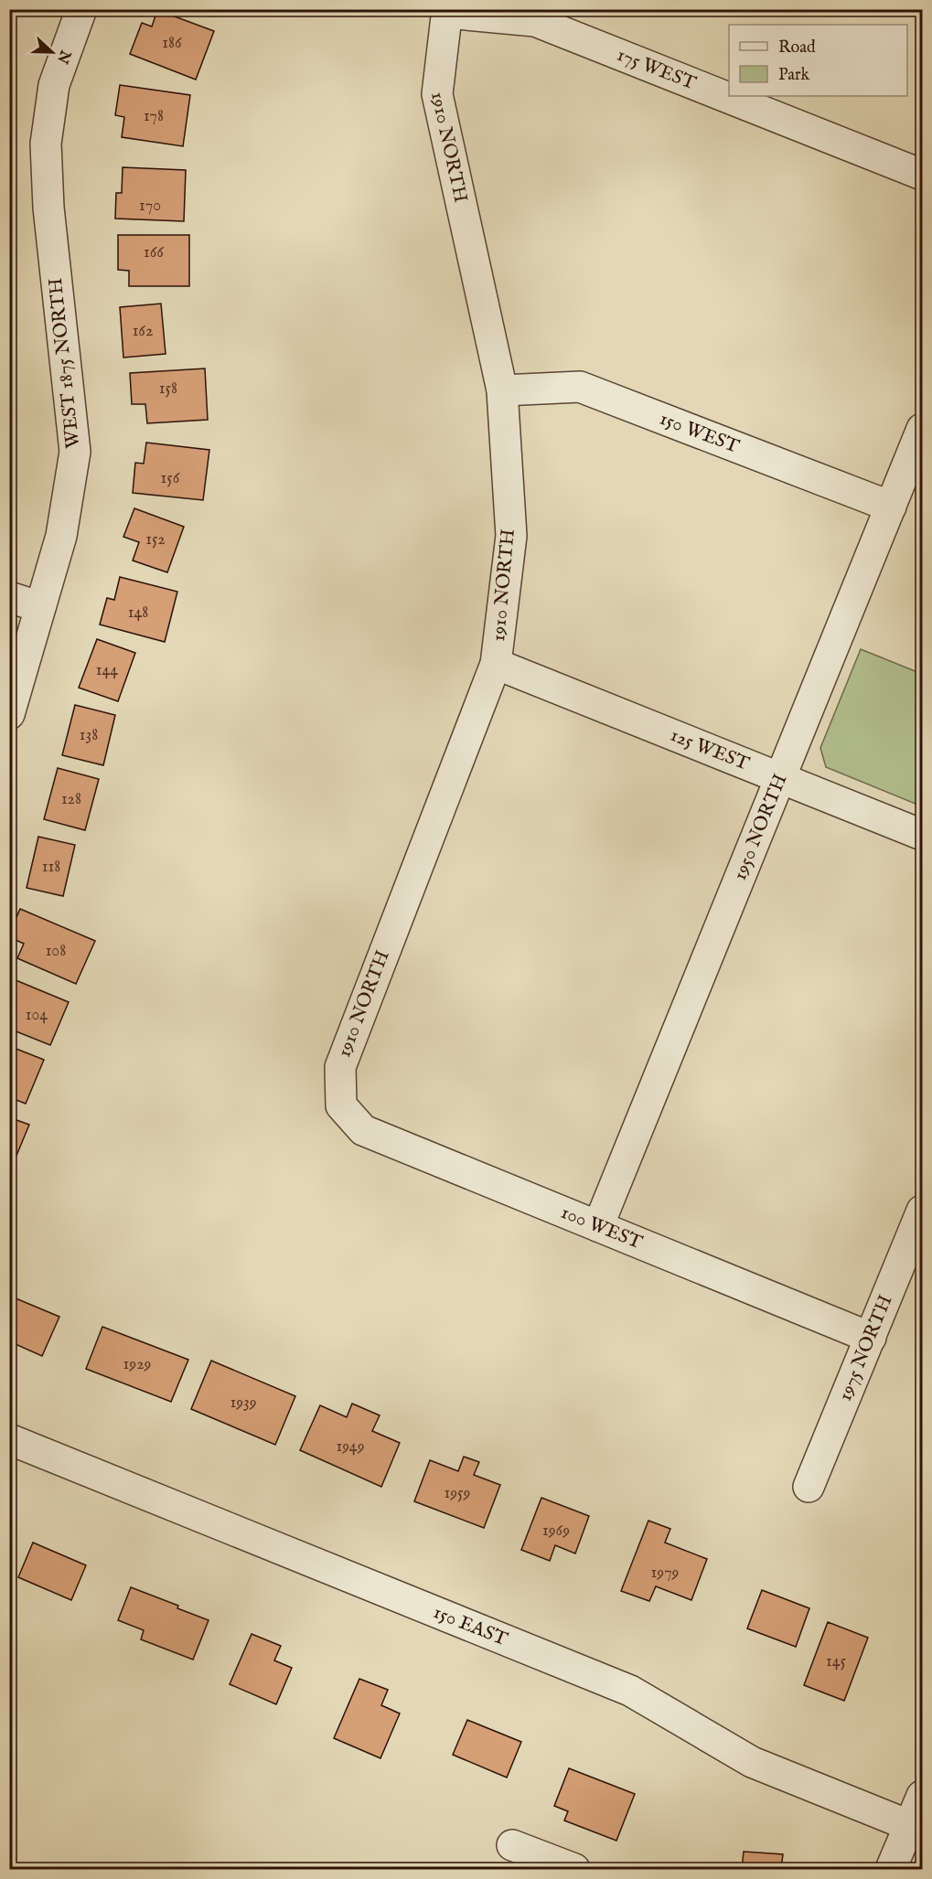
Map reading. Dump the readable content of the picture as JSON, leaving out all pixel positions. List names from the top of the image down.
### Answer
{
  "streets": {
    "street": [
      "175 WEST",
      "1910 NORTH",
      "WEST 1875 NORTH",
      "150 WEST",
      "125 WEST",
      "1950 NORTH",
      "100 WEST",
      "1975 NORTH",
      "150 EAST"
    ]
  },
  "crossings": [
    ["175 WEST", "1910 NORTH"],
    ["1910 NORTH", "150 WEST"],
    ["1910 NORTH", "125 WEST"],
    ["1910 NORTH", "100 WEST"],
    ["150 WEST", "1950 NORTH"],
    ["125 WEST", "1950 NORTH"],
    ["1950 NORTH", "100 WEST"],
    ["100 WEST", "1975 NORTH"]
  ],
  "house_numbers": [
    "186",
    "178",
    "170",
    "166",
    "162",
    "158",
    "156",
    "152",
    "148",
    "144",
    "138",
    "128",
    "118",
    "108",
    "104",
    "1929",
    "1939",
    "1949",
    "1959",
    "1969",
    "1979",
    "145"
  ],
  "legend": ["Road", "Park"],
  "north": "right"
}
